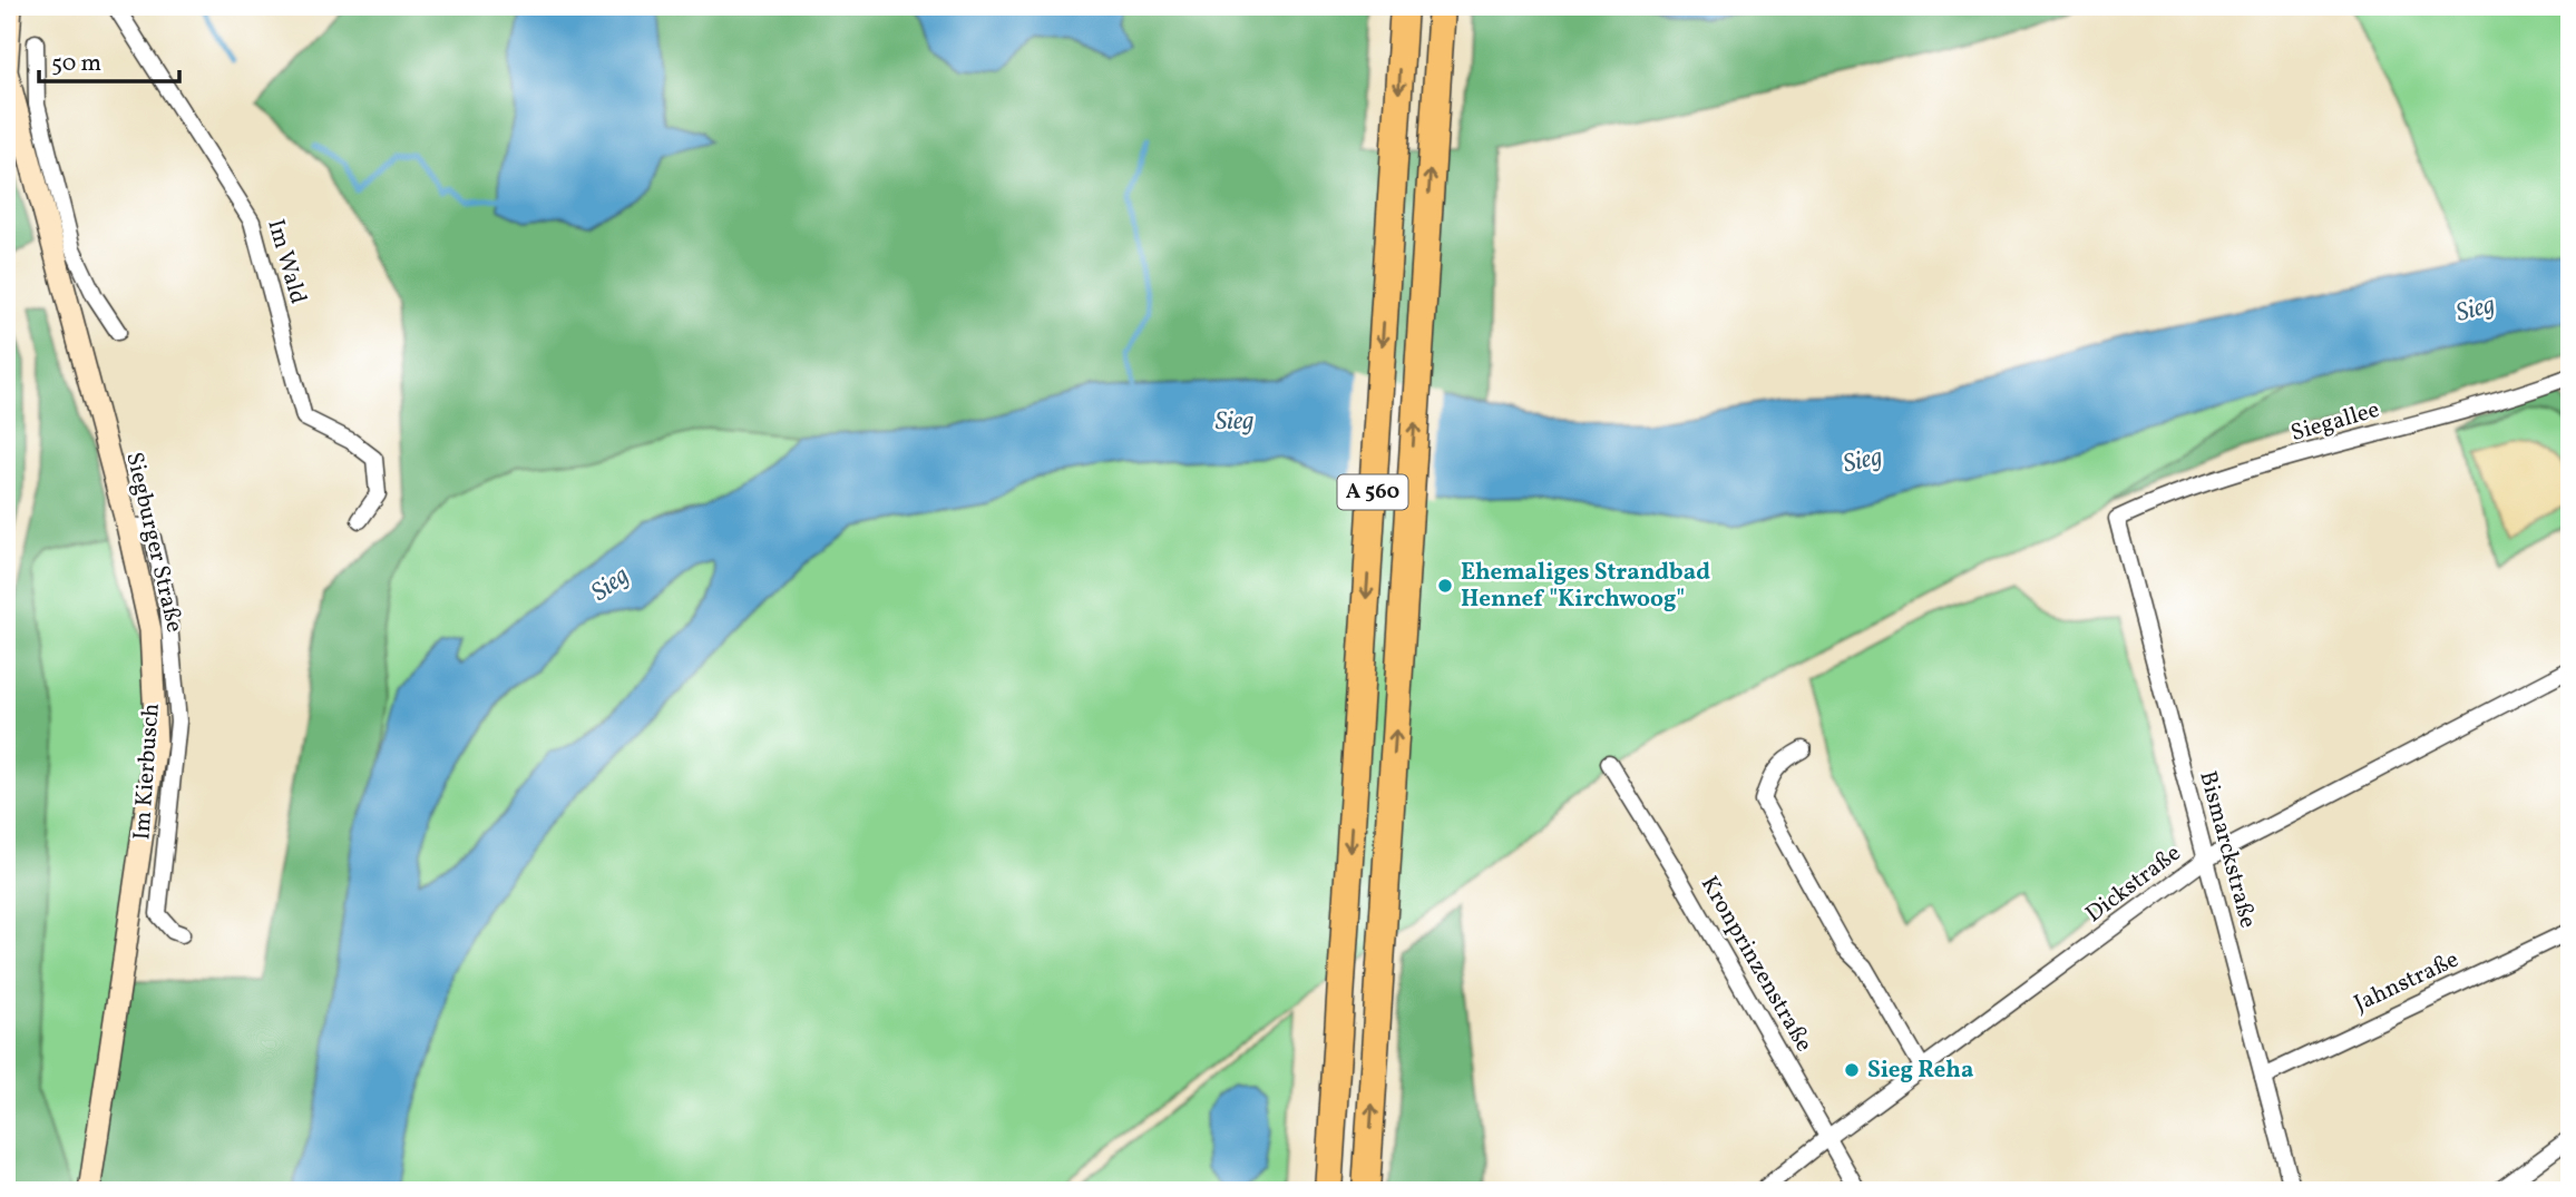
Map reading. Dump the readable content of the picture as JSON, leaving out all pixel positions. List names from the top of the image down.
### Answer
{
  "streets": {
    "highway": ["A 560"],
    "main road": ["Siegburger Straße"],
    "street": [
      "Im Wald",
      "Siegallee",
      "Im Kierbusch",
      "Bismarckstraße",
      "Dickstraße",
      "Kronprinzenstraße",
      "Jahnstraße"
    ]
  },
  "crossings": [
    ["Siegallee", "Bismarckstraße"],
    ["Siegburger Straße", "Im Kierbusch"],
    ["Bismarckstraße", "Dickstraße"],
    ["Bismarckstraße", "Jahnstraße"],
    ["Dickstraße", "Kronprinzenstraße"]
  ],
  "water": ["Sieg"],
  "places": ["Ehemaliges Strandbad Hennef \"Kirchwoog\"", "Sieg Reha"],
  "scale_bar": "50 m"
}
